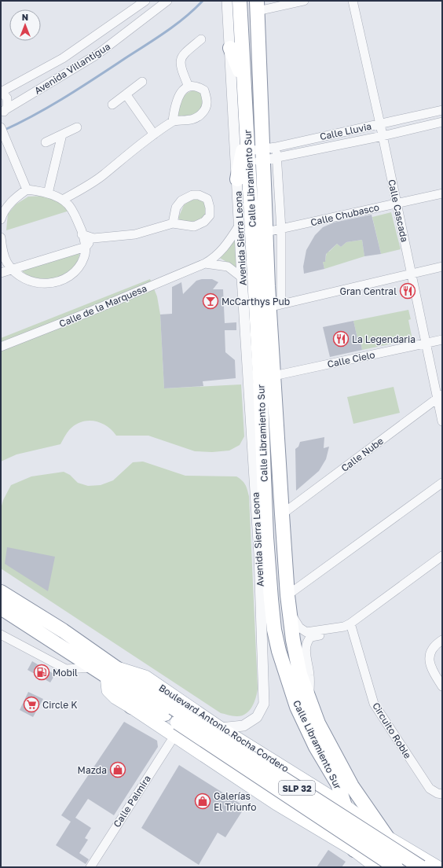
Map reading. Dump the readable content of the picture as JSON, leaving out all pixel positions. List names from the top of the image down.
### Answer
{
  "streets": {
    "highway": ["Calle Libramiento Sur", "SLP 32"],
    "main road": ["Boulevard Antonio Rocha Cordero"],
    "street": [
      "Avenida Villantigua",
      "Calle Lluvia",
      "Calle Cascada",
      "Calle Chubasco",
      "Avenida Sierra Leona",
      "Calle de la Marquesa",
      "Calle Cielo",
      "Calle Nube",
      "Circuito Roble",
      "Calle Palmira"
    ]
  },
  "crossings": [
    ["Calle Lluvia", "Calle Libramiento Sur"],
    ["Calle Lluvia", "Calle Cascada"],
    ["Calle Libramiento Sur", "Calle Chubasco"],
    ["Calle Libramiento Sur", "Calle Cielo"],
    ["Calle Libramiento Sur", "Calle Nube"],
    ["Calle Libramiento Sur", "Boulevard Antonio Rocha Cordero"],
    ["Calle Cascada", "Calle Chubasco"],
    ["Calle Cascada", "Calle Cielo"],
    ["Calle Cascada", "Calle Nube"],
    ["Avenida Sierra Leona", "Calle de la Marquesa"],
    ["Avenida Sierra Leona", "Boulevard Antonio Rocha Cordero"],
    ["Boulevard Antonio Rocha Cordero", "SLP 32"]
  ],
  "places": {
    "restaurant": ["Gran Central", "La Legendaria"],
    "bar": ["McCarthys Pub"],
    "fuel station": ["Mobil"],
    "supermarket": ["Circle K"],
    "shop": ["Mazda", "Galerías El Triunfo"]
  },
  "north": "top"
}
